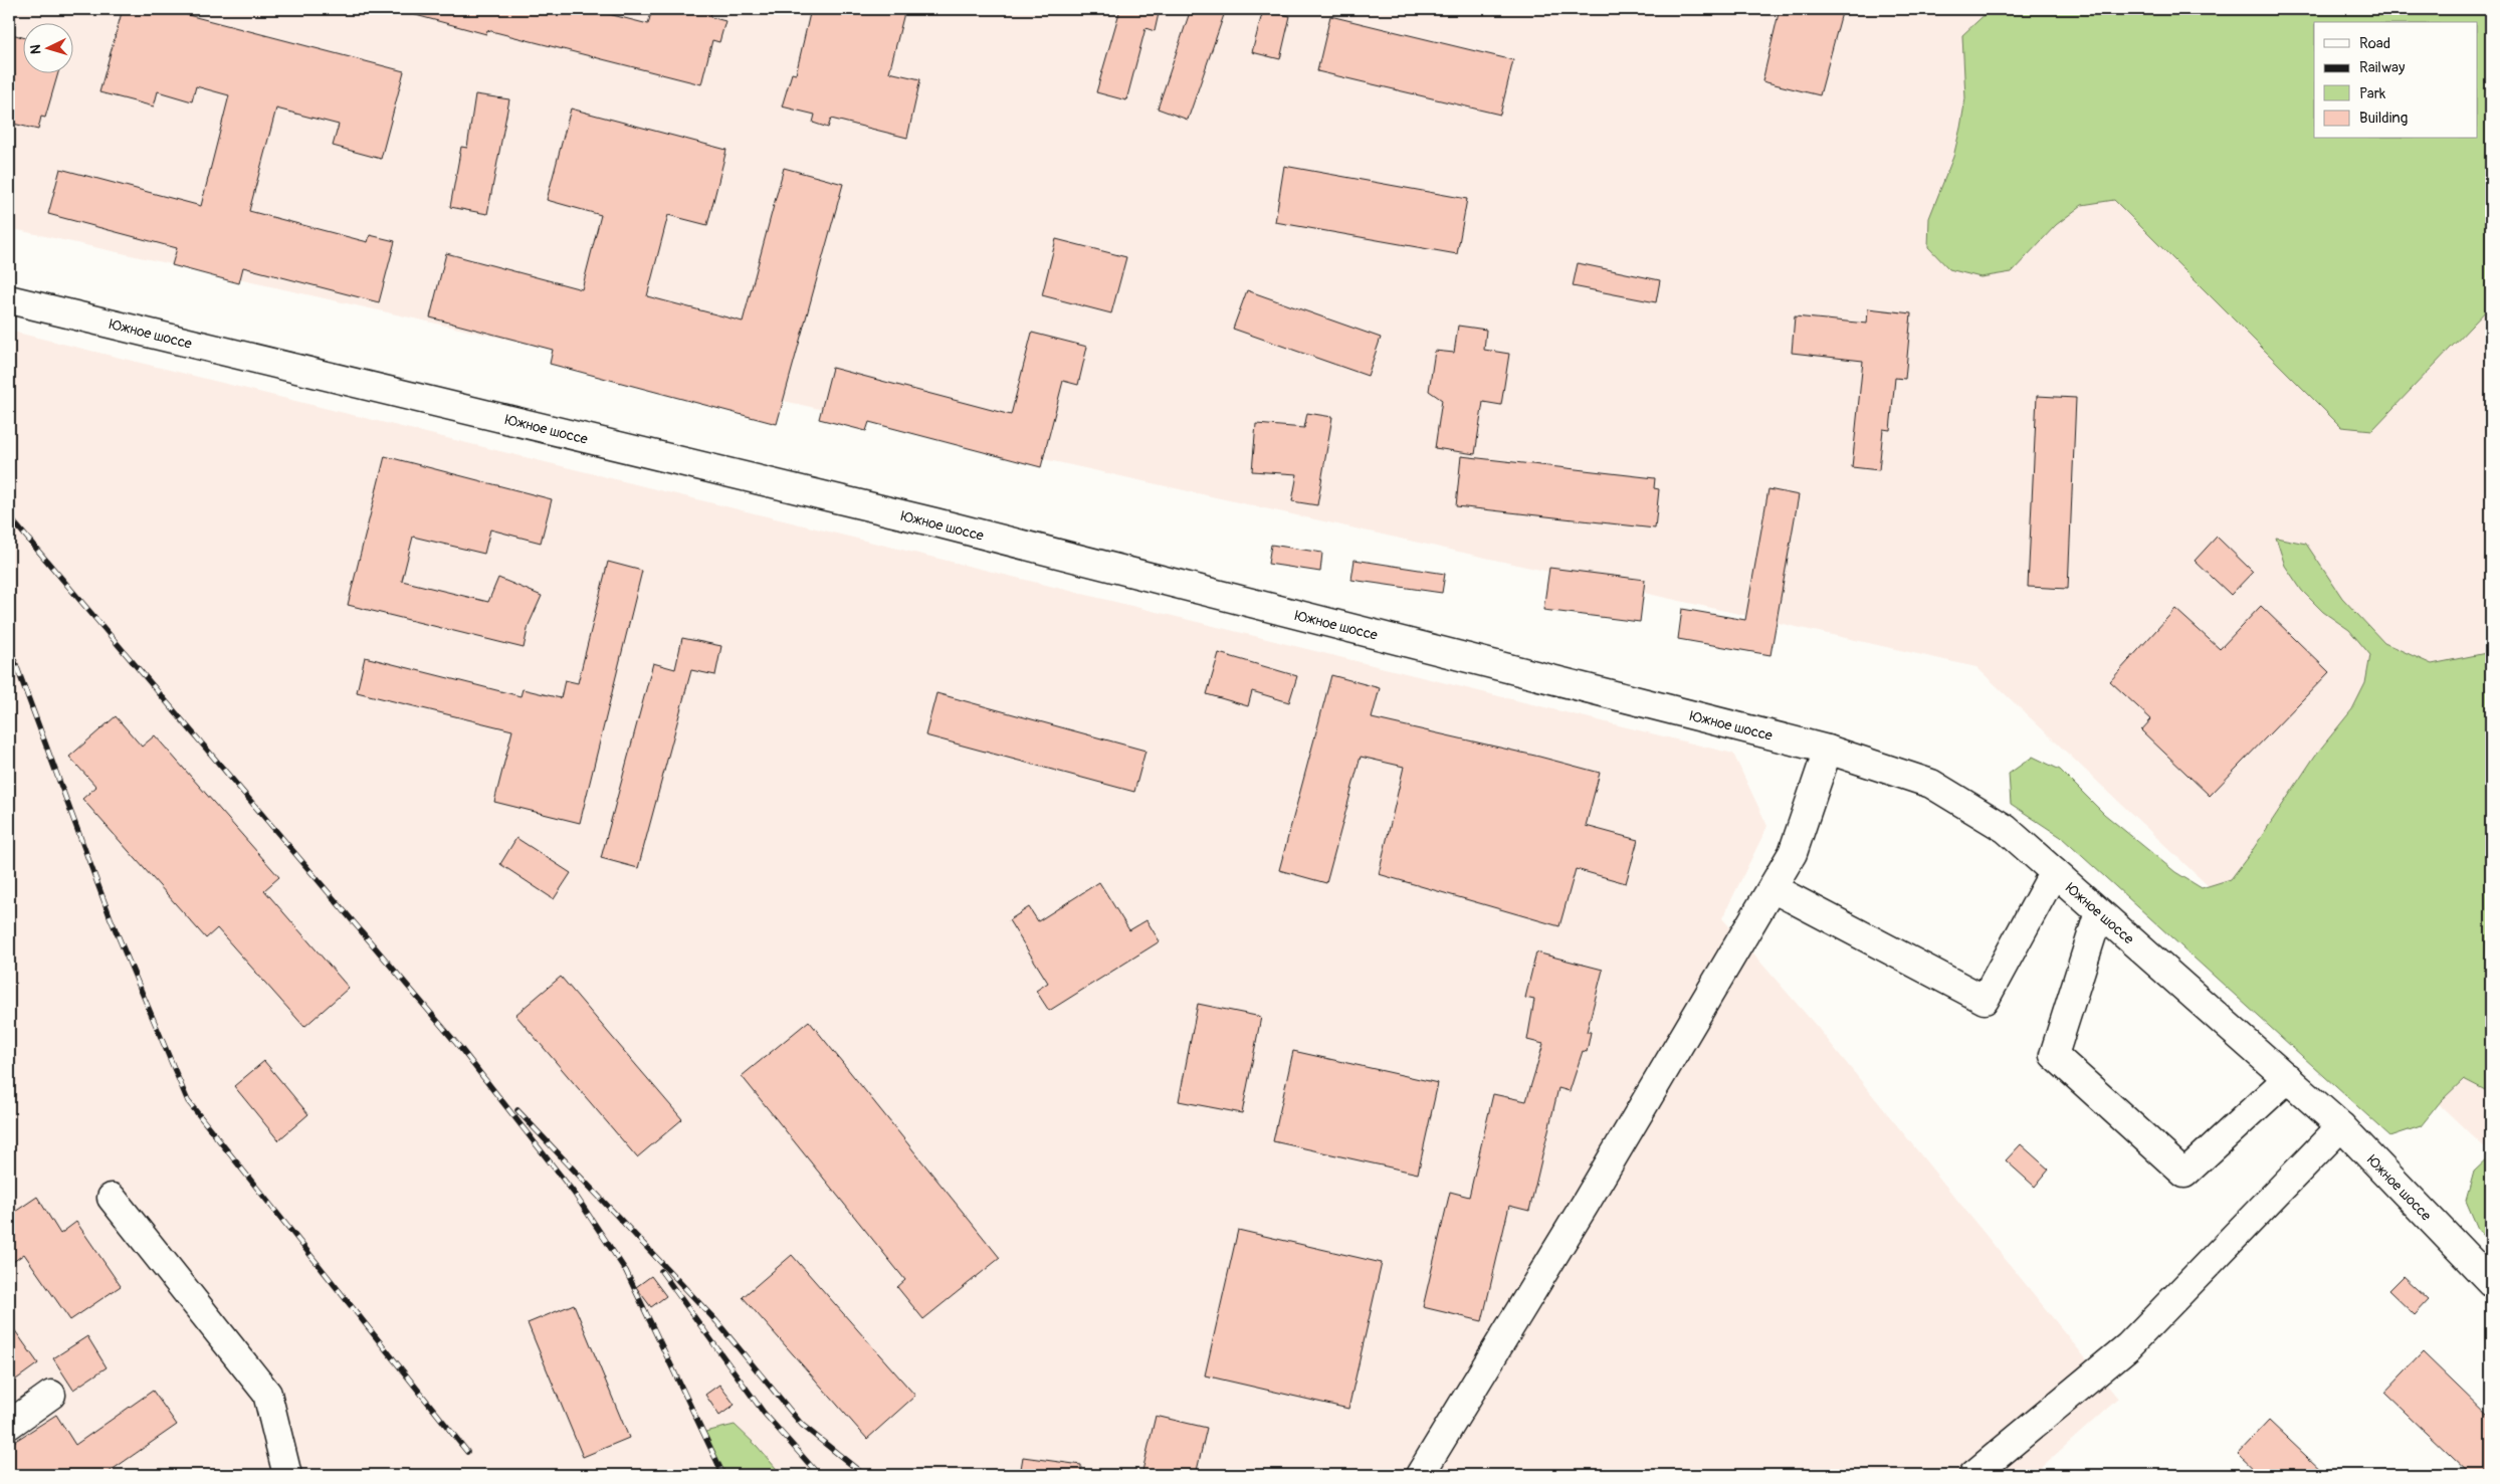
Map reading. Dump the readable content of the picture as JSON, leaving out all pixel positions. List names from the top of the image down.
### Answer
{
  "streets": {
    "street": ["Южное шоссе"]
  },
  "legend": [
    "Road",
    "Railway",
    "Park",
    "Building"
  ],
  "north": "left"
}
